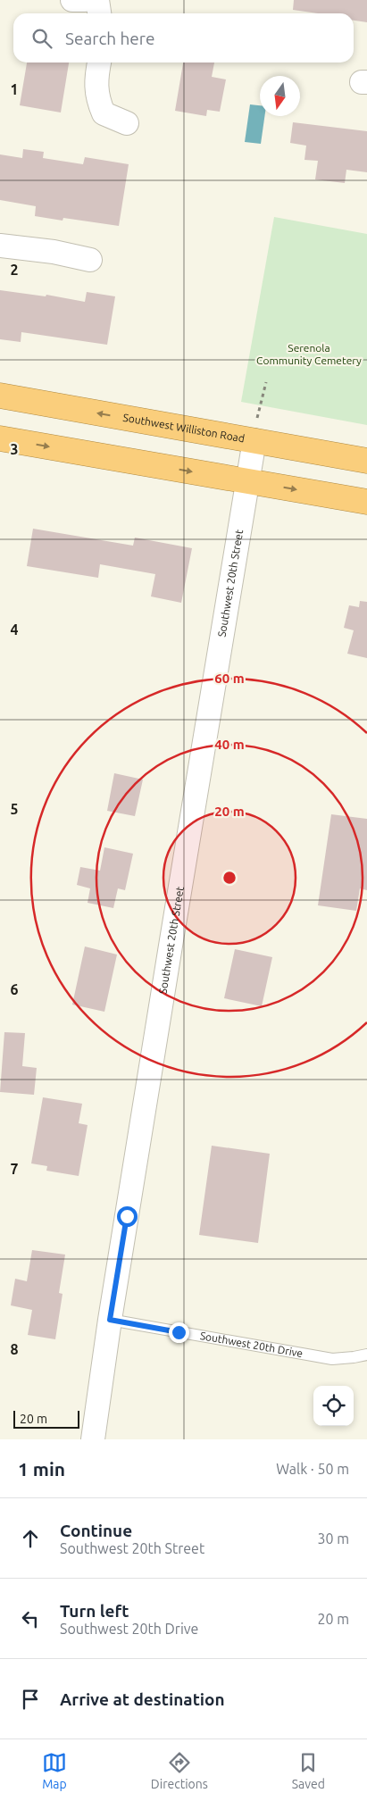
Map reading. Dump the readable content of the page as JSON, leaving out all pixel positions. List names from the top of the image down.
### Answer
{
  "streets": {
    "highway": ["Southwest Williston Road"],
    "street": ["Southwest 20th Street"],
    "lane": ["Southwest 20th Drive"]
  },
  "crossings": [
    ["Southwest Williston Road", "Southwest 20th Street"],
    ["Southwest 20th Street", "Southwest 20th Drive"]
  ],
  "parks": ["Serenola Community Cemetery"],
  "scale_bar": "20 m",
  "north": "bottom",
  "page": {
    "search": "Search here",
    "scale": "20 m",
    "heading": ["1 min", "Walk · 50 m"],
    "list": [
      ["Continue", "Southwest 20th Street", "30 m"],
      ["Turn left", "Southwest 20th Drive", "20 m"],
      "Arrive at destination"
    ],
    "nav": ["Map", "Directions", "Saved"]
  },
  "grid": {
    "rows": [
      "1",
      "2",
      "3",
      "4",
      "5",
      "6",
      "7",
      "8"
    ]
  },
  "rings": ["60 m", "40 m", "20 m"]
}
